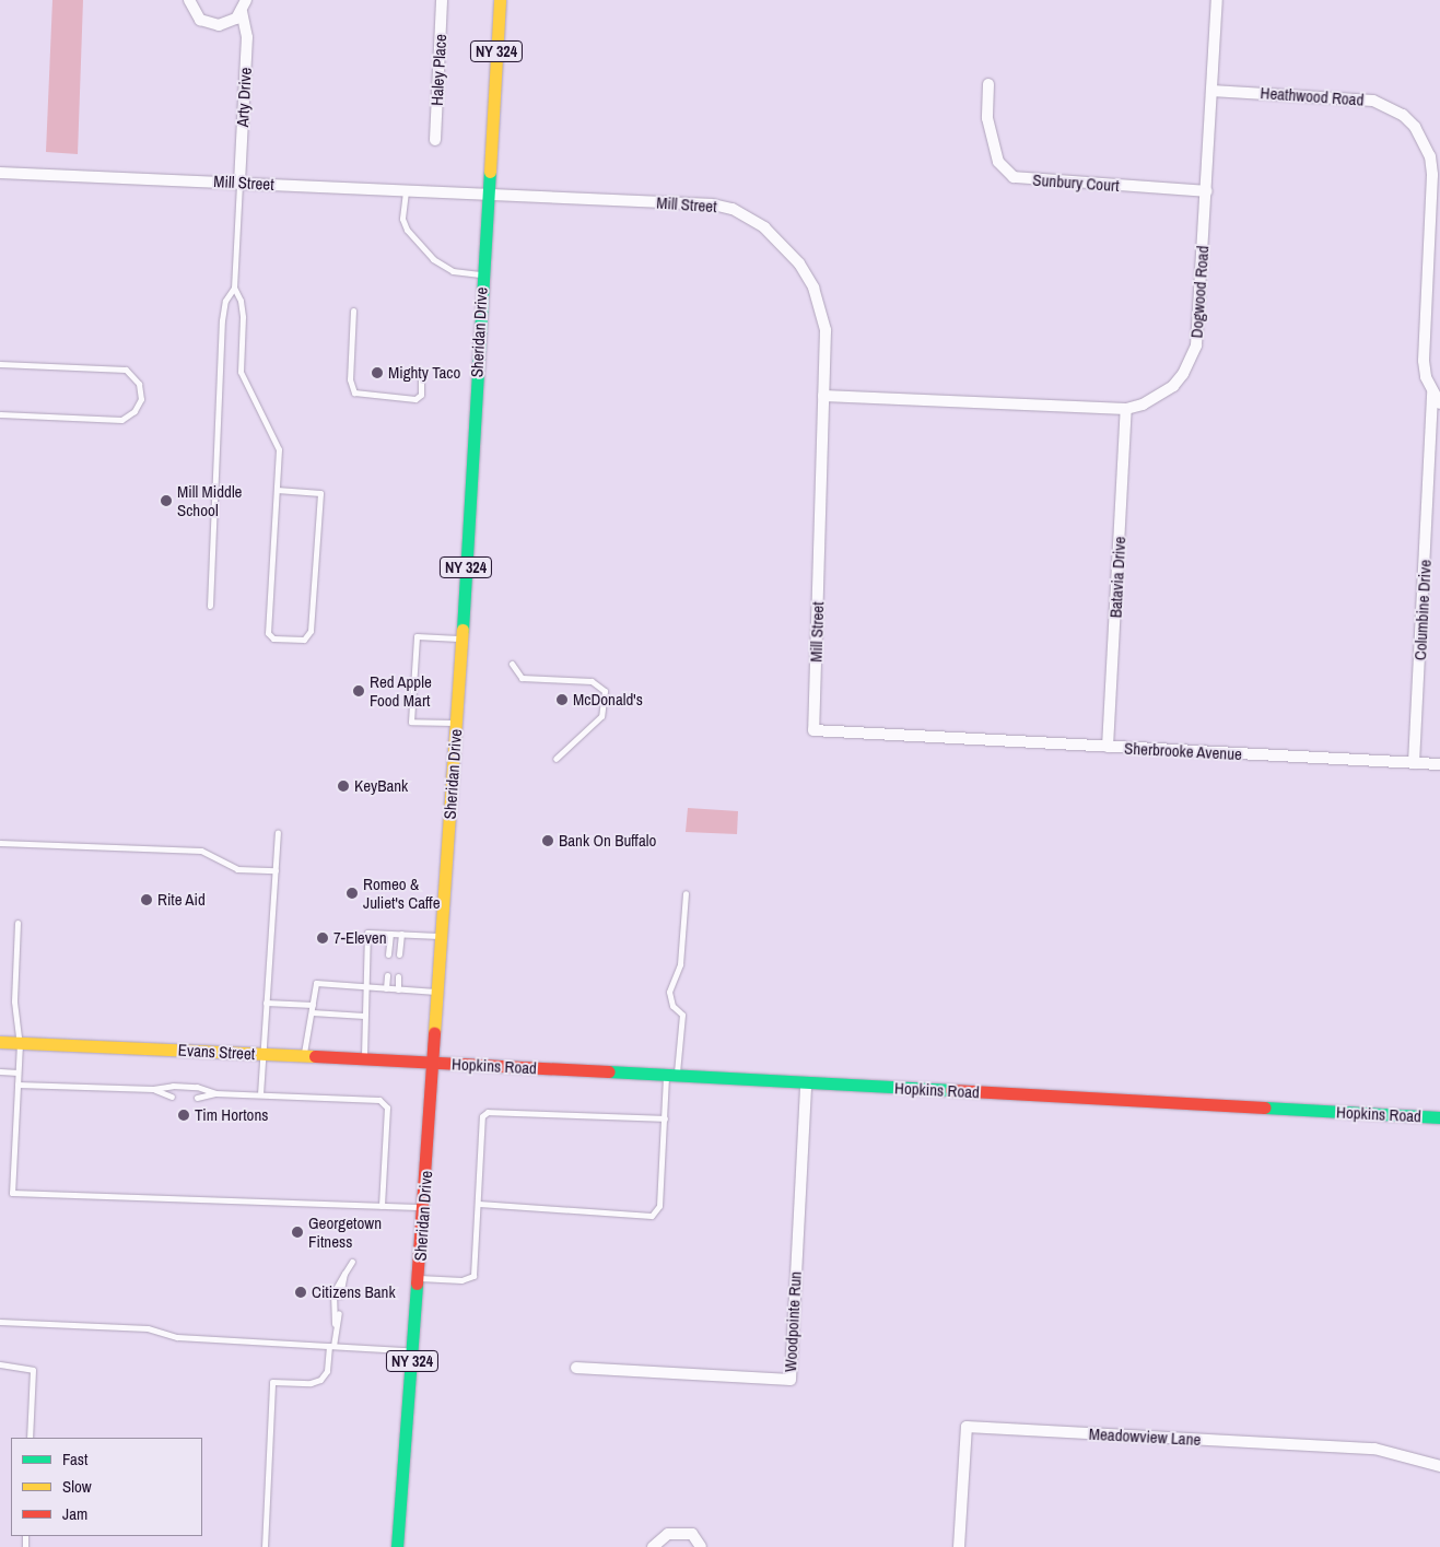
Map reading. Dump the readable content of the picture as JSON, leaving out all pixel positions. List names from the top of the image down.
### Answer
{
  "streets": {
    "main road": [
      "NY 324",
      "Sheridan Drive",
      "Evans Street",
      "Hopkins Road"
    ],
    "street": [
      "Haley Place",
      "Heathwood Road",
      "Arty Drive",
      "Mill Street",
      "Sunbury Court",
      "Dogwood Road",
      "Batavia Drive",
      "Columbine Drive",
      "Sherbrooke Avenue",
      "Woodpointe Run",
      "Meadowview Lane"
    ]
  },
  "crossings": [
    ["Heathwood Road", "Dogwood Road"],
    ["Heathwood Road", "Columbine Drive"],
    ["Arty Drive", "Mill Street"],
    ["Mill Street", "Dogwood Road"],
    ["Mill Street", "Sheridan Drive"],
    ["Mill Street", "Sherbrooke Avenue"],
    ["Sunbury Court", "Dogwood Road"],
    ["Dogwood Road", "Batavia Drive"],
    ["Sheridan Drive", "Evans Street"],
    ["Sheridan Drive", "Hopkins Road"],
    ["Batavia Drive", "Sherbrooke Avenue"],
    ["Columbine Drive", "Sherbrooke Avenue"],
    ["Evans Street", "Hopkins Road"],
    ["Hopkins Road", "Woodpointe Run"]
  ],
  "places": [
    "Mighty Taco",
    "Mill Middle School",
    "Red Apple Food Mart",
    "McDonald's",
    "KeyBank",
    "Bank On Buffalo",
    "Romeo & Juliet's Caffe",
    "Rite Aid",
    "7-Eleven",
    "Tim Hortons",
    "Georgetown Fitness",
    "Citizens Bank"
  ],
  "legend": ["Fast", "Slow", "Jam"]
}
